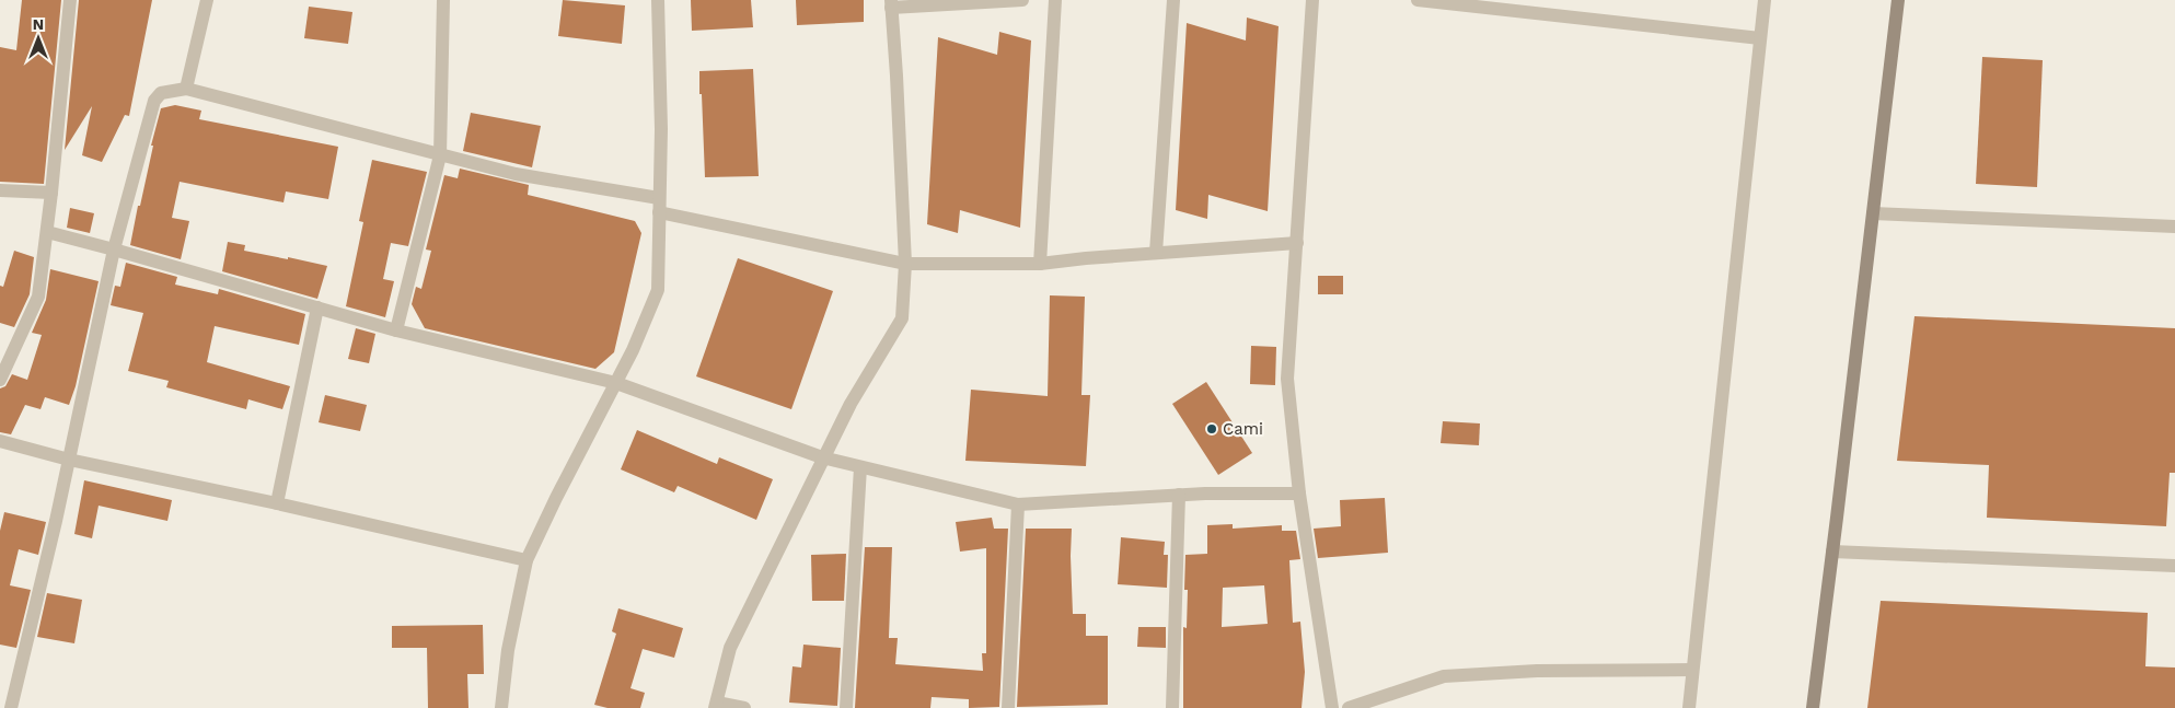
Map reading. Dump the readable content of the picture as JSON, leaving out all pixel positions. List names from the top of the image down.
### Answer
{
  "places": ["Cami"],
  "north": "top"
}
